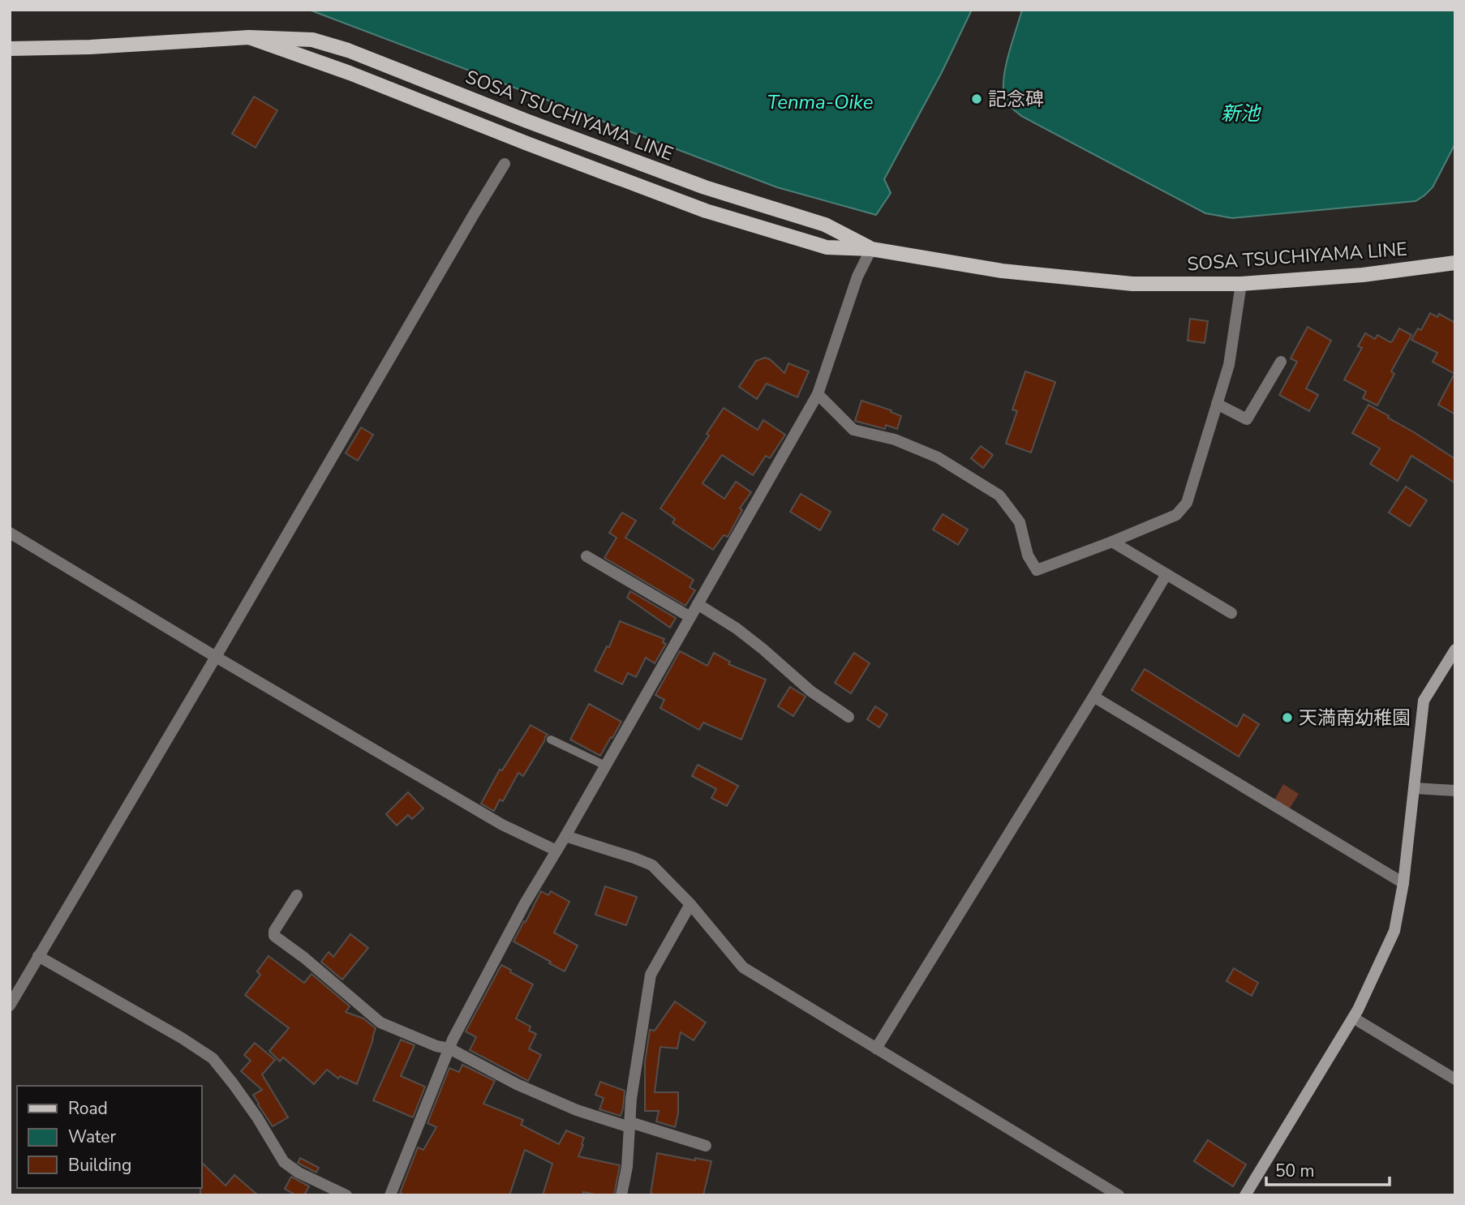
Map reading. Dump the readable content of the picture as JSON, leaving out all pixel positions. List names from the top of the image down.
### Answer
{
  "streets": {
    "main road": ["SOSA TSUCHIYAMA LINE"]
  },
  "water": ["Tenma-Oike", "新池"],
  "places": ["記念碑", "天満南幼稚園"],
  "legend": ["Road", "Water", "Building"],
  "scale_bar": "50 m"
}
